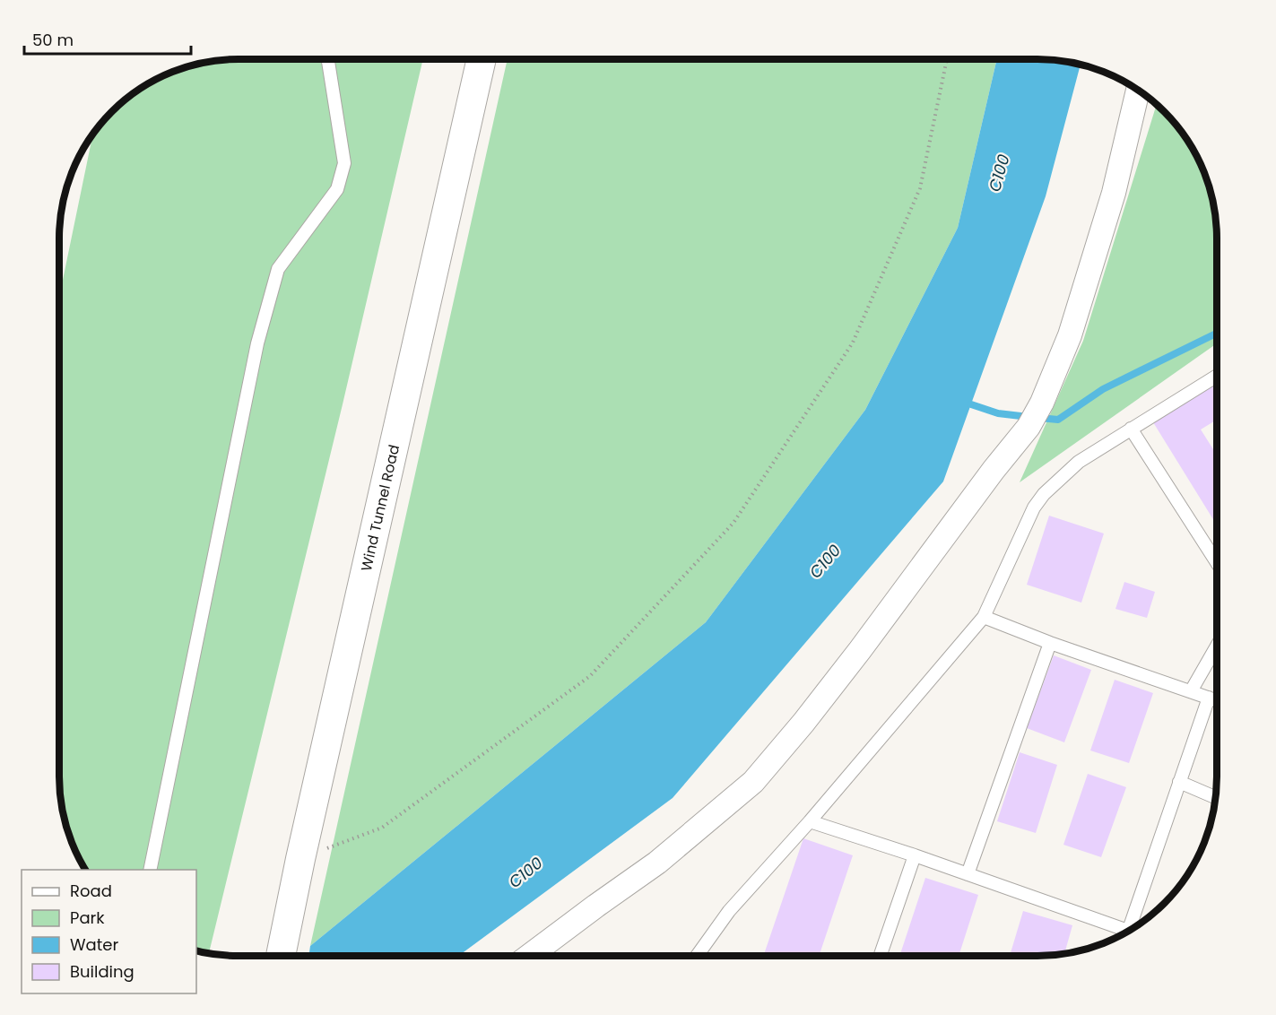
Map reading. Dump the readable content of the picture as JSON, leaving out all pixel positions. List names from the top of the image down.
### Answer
{
  "streets": {
    "street": ["Wind Tunnel Road"]
  },
  "water": ["C100"],
  "legend": [
    "Road",
    "Park",
    "Water",
    "Building"
  ],
  "scale_bar": "50 m"
}
